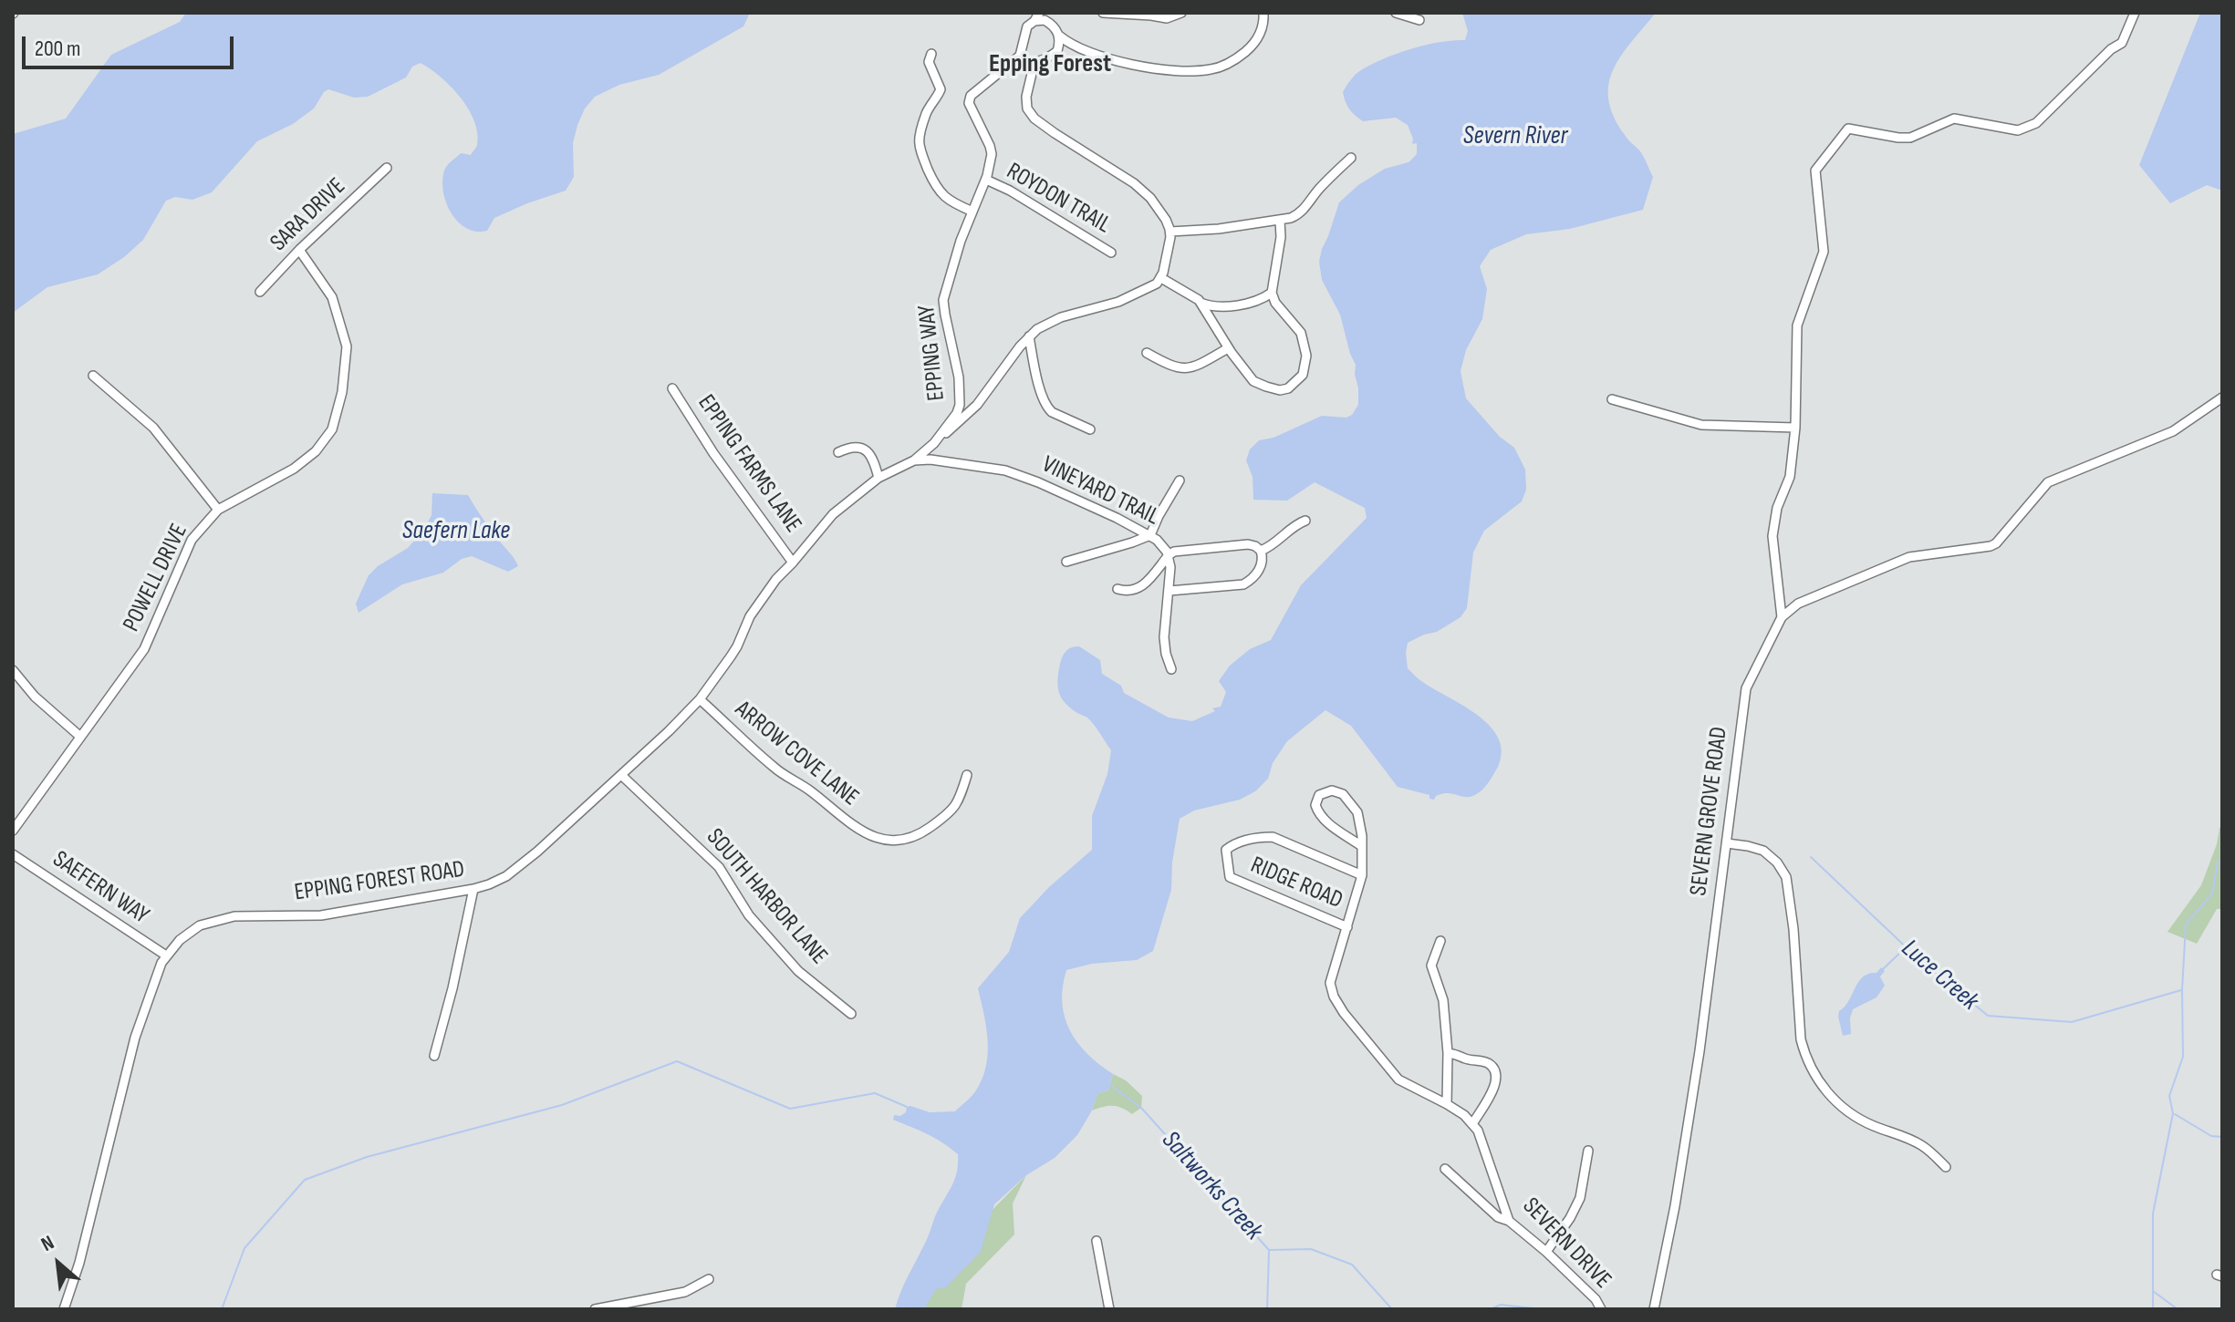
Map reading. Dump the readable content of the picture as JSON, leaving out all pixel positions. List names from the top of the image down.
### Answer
{
  "streets": {
    "street": [
      "ROYDON TRAIL",
      "SARA DRIVE",
      "EPPING WAY",
      "EPPING FARMS LANE",
      "VINEYARD TRAIL",
      "POWELL DRIVE",
      "ARROW COVE LANE",
      "SEVERN GROVE ROAD",
      "EPPING FOREST ROAD",
      "RIDGE ROAD",
      "SAEFERN WAY",
      "SOUTH HARBOR LANE",
      "SEVERN DRIVE"
    ]
  },
  "crossings": [
    ["ROYDON TRAIL", "EPPING WAY"],
    ["SARA DRIVE", "POWELL DRIVE"],
    ["EPPING WAY", "EPPING FARMS LANE"],
    ["EPPING WAY", "VINEYARD TRAIL"],
    ["EPPING WAY", "EPPING FOREST ROAD"],
    ["EPPING FARMS LANE", "EPPING FOREST ROAD"],
    ["ARROW COVE LANE", "EPPING FOREST ROAD"],
    ["EPPING FOREST ROAD", "SAEFERN WAY"],
    ["EPPING FOREST ROAD", "SOUTH HARBOR LANE"],
    ["RIDGE ROAD", "SEVERN DRIVE"]
  ],
  "districts": ["Epping Forest"],
  "water": [
    "Severn River",
    "Saefern Lake",
    "Luce Creek",
    "Saltworks Creek"
  ],
  "scale_bar": "200 m",
  "north": "top left"
}
